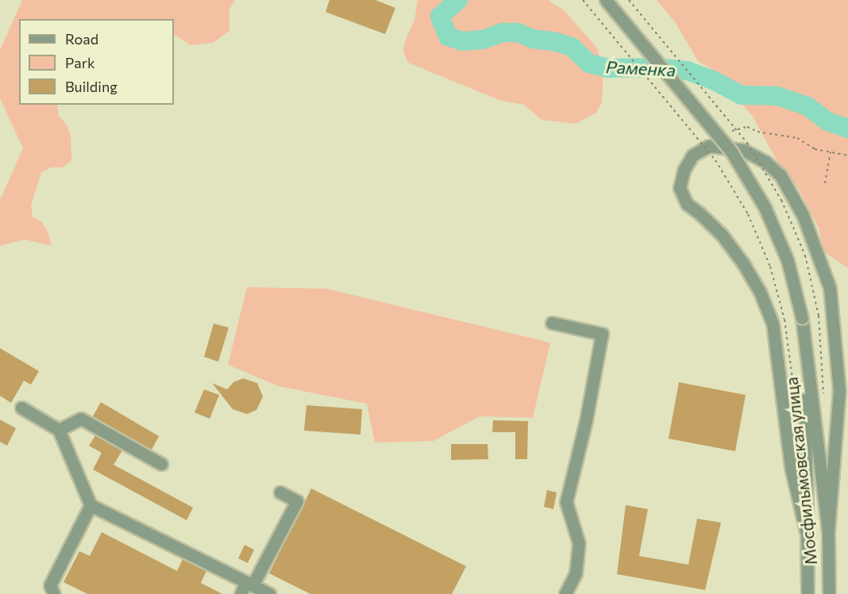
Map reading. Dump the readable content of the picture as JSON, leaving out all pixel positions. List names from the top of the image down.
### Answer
{
  "streets": {
    "street": ["Мосфильмовская улица"]
  },
  "water": ["Раменка"],
  "legend": ["Road", "Park", "Building"]
}
